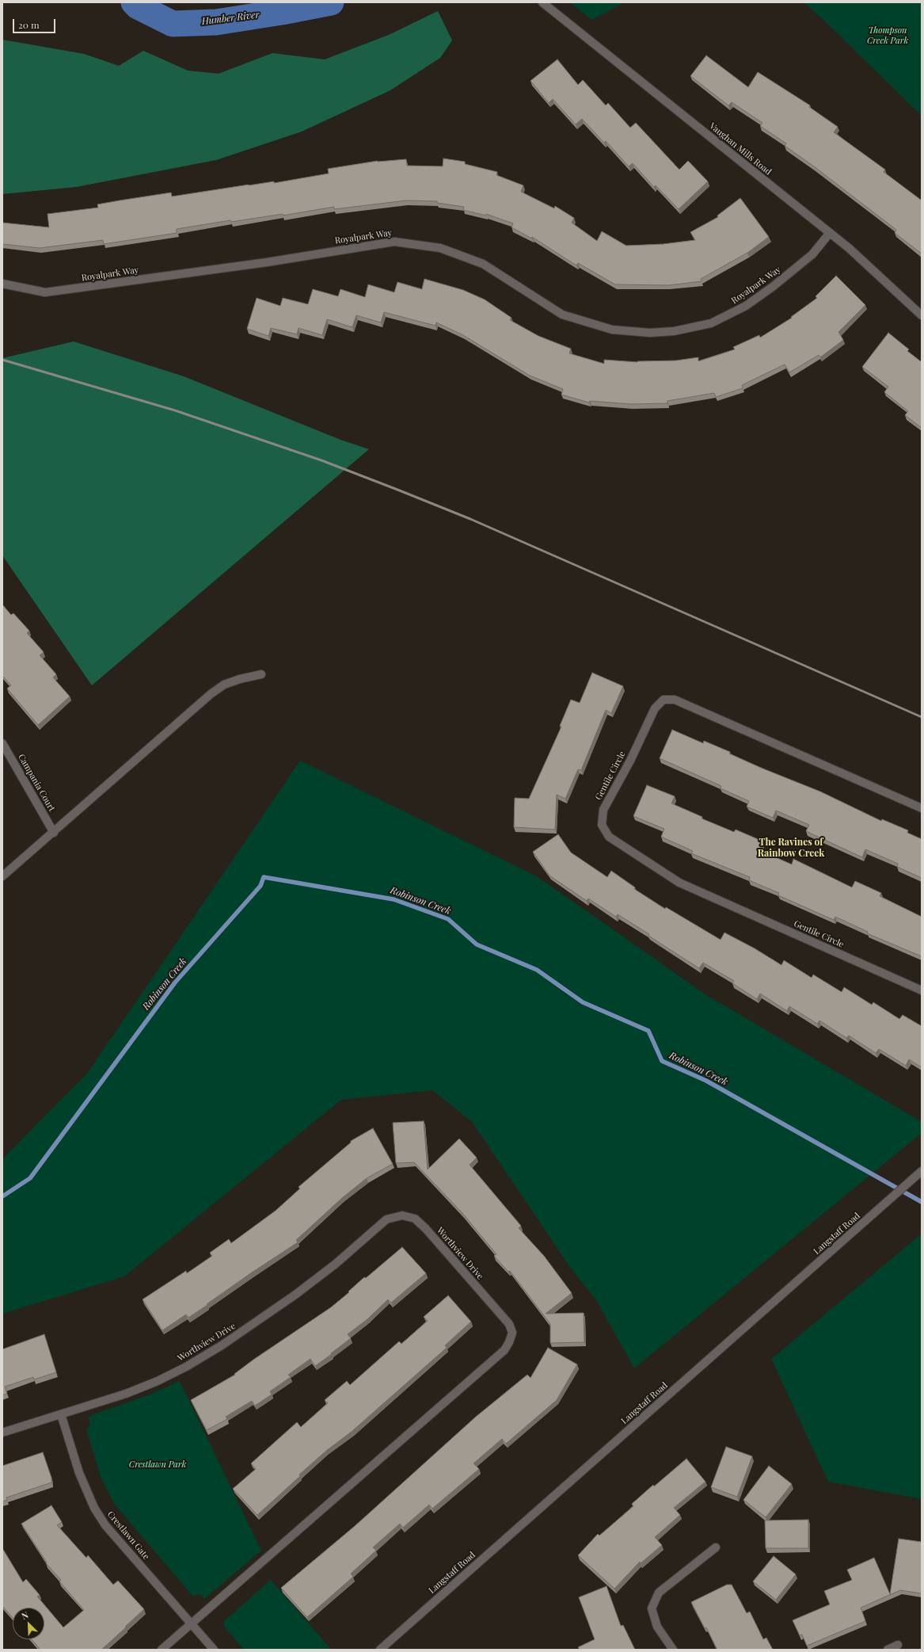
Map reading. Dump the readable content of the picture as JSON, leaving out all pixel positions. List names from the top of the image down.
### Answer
{
  "streets": {
    "street": [
      "Vaughan Mills Road",
      "Royalpark Way",
      "Gentile Circle",
      "Campania Court",
      "Langstaff Road",
      "Worthview Drive",
      "Crestlawn Gate"
    ]
  },
  "crossings": [
    ["Vaughan Mills Road", "Royalpark Way"],
    ["Worthview Drive", "Crestlawn Gate"]
  ],
  "districts": ["The Ravines of Rainbow Creek"],
  "water": ["Humber River", "Robinson Creek"],
  "parks": ["Thompson Creek Park", "Crestlawn Park"],
  "scale_bar": "20 m",
  "north": "top left"
}
